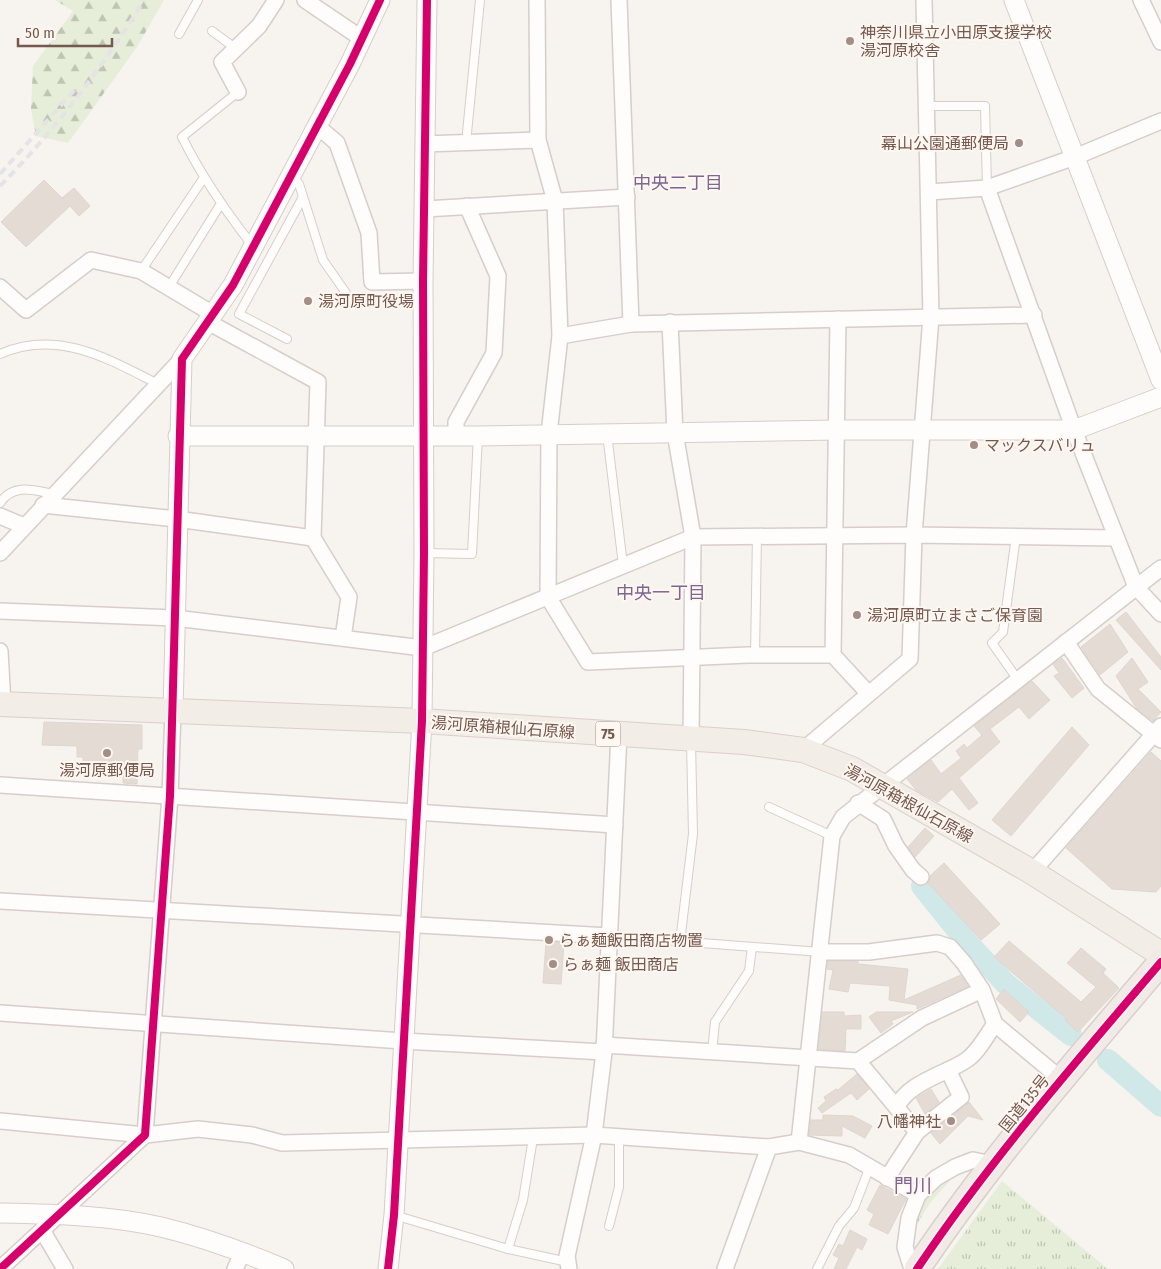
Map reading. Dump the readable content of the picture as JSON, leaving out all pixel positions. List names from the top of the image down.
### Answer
{
  "streets": {
    "highway": ["国道135号"],
    "main road": ["湯河原箱根仙石原線", "75"]
  },
  "districts": ["中央二丁目", "中央一丁目", "門川"],
  "places": [
    "神奈川県立小田原支援学校 湯河原校舎",
    "幕山公園通郵便局",
    "湯河原町役場",
    "マックスバリュ",
    "湯河原町立まさご保育園",
    "湯河原郵便局",
    "らぁ麺飯田商店物置",
    "らぁ麺 飯田商店",
    "八幡神社"
  ],
  "scale_bar": "50 m"
}
